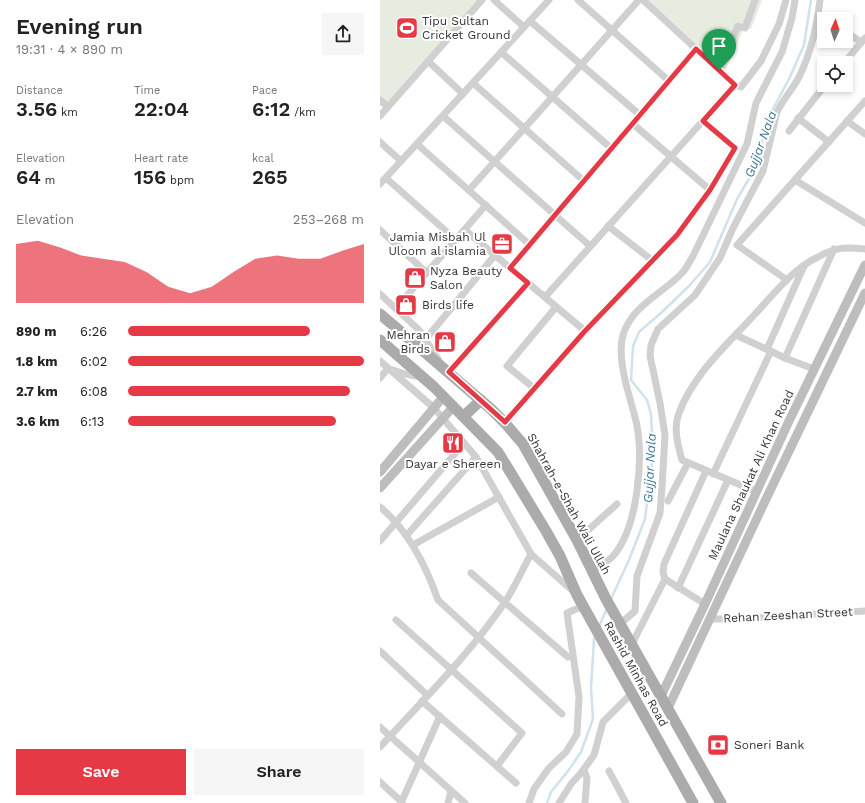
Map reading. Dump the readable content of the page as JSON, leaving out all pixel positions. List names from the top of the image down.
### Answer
{
  "streets": {
    "main road": ["Maulana Shaukat Ali Khan Road", "Shahrah-e-Shah Wali Ullah", "Rashid Minhas Road"],
    "street": ["Rehan Zeeshan Street"]
  },
  "crossings": [
    ["Maulana Shaukat Ali Khan Road", "Rehan Zeeshan Street"],
    ["Maulana Shaukat Ali Khan Road", "Rashid Minhas Road"],
    ["Shahrah-e-Shah Wali Ullah", "Rashid Minhas Road"]
  ],
  "water": ["Gujjar Nala"],
  "places": {
    "sports": ["Tipu Sultan Cricket Ground"],
    "office": ["Jamia Misbah Ul Uloom al islamia"],
    "shop": ["Nyza Beauty Salon", "Birds life", "Mehran Birds"],
    "restaurant": ["Dayar e Shereen"],
    "bank": ["Soneri Bank"]
  },
  "north": "top",
  "page": {
    "heading": ["Evening run", "19:31 · 4 × 890 m"],
    "stats": [
      ["Distance", "3.56 km"],
      ["Time", "22:04"],
      ["Pace", "6:12 /km"],
      ["Elevation", "64 m"],
      ["Heart rate", "156 bpm"],
      ["kcal", "265"]
    ],
    "chart": ["Elevation", "253–268 m"],
    "list": [
      {
        "name": "890 m",
        "note": "6:26"
      },
      {
        "name": "1.8 km",
        "note": "6:02"
      },
      {
        "name": "2.7 km",
        "note": "6:08"
      },
      {
        "name": "3.6 km",
        "note": "6:13"
      }
    ],
    "buttons": ["Save", "Share"]
  }
}
